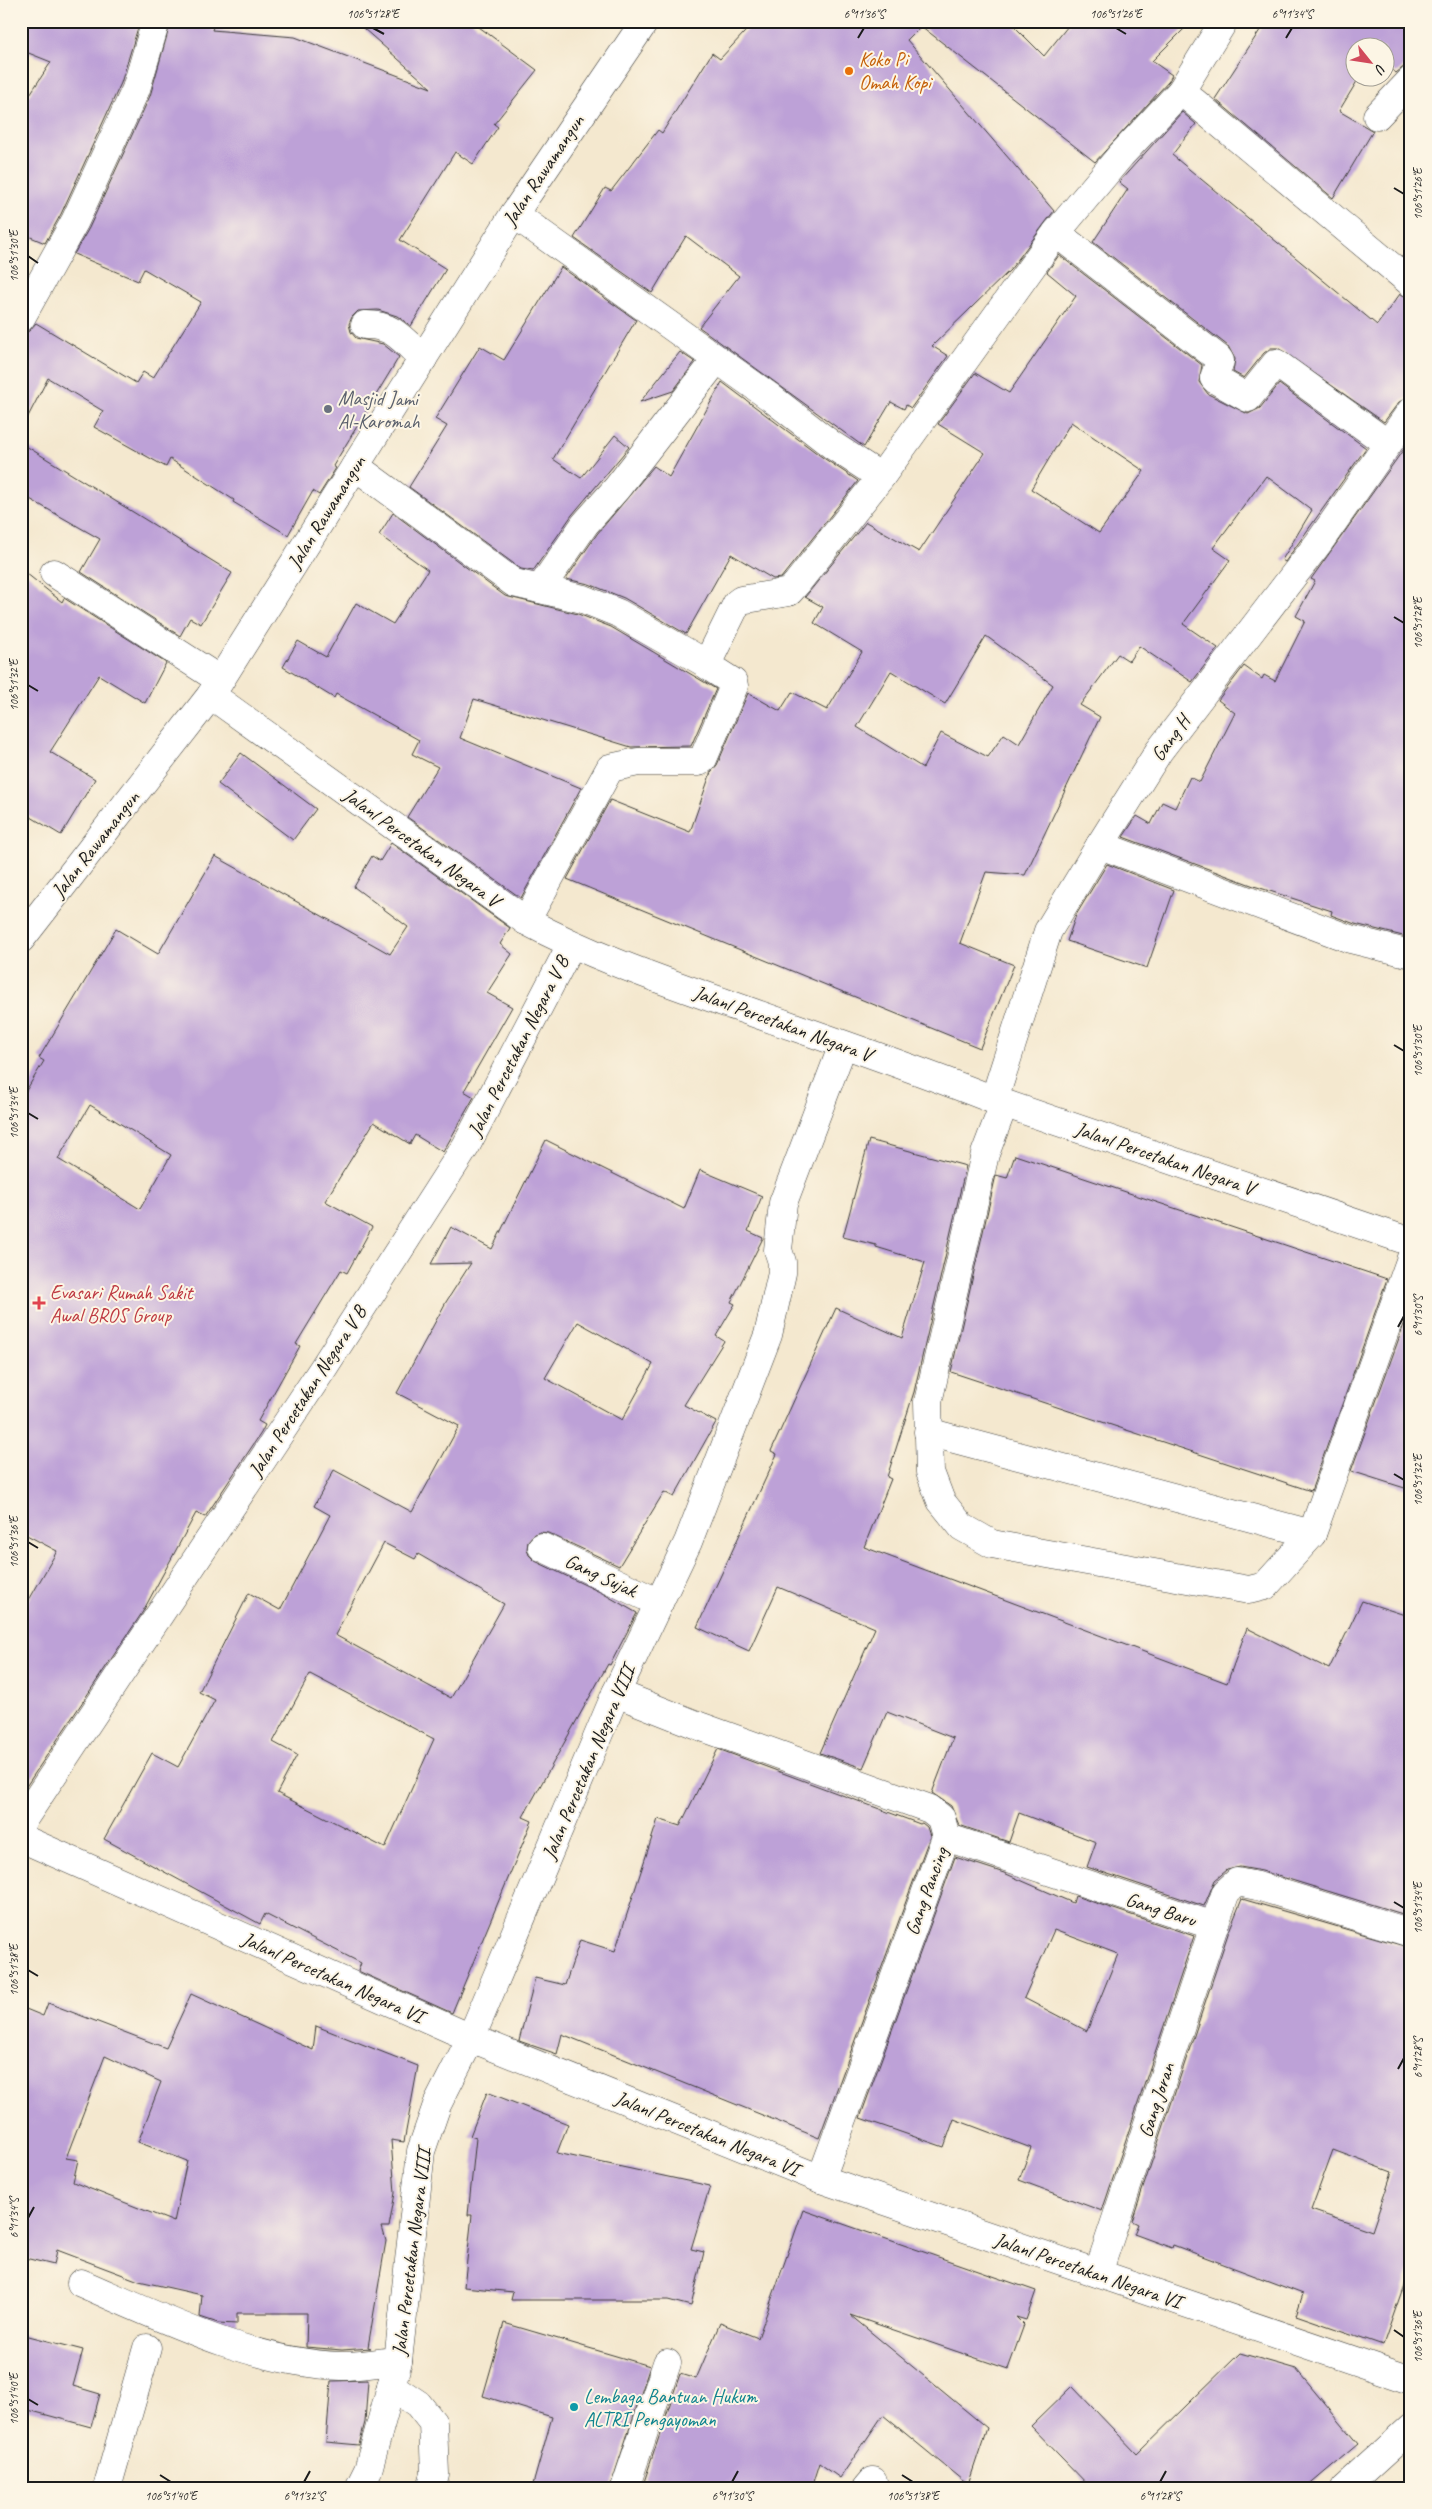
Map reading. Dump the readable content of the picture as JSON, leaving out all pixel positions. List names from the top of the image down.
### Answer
{
  "streets": {
    "street": [
      "Jalan Rawamangun",
      "Gang H",
      "Jalanl Percetakan Negara V",
      "Jalan Percetakan Negara V B",
      "Gang Sujak",
      "Jalan Percetakan Negara VIII",
      "Gang Pancing",
      "Gang Baru",
      "Jalanl Percetakan Negara VI",
      "Gang Joran"
    ]
  },
  "crossings": [
    ["Jalan Rawamangun", "Jalanl Percetakan Negara V"],
    ["Gang H", "Jalanl Percetakan Negara V"],
    ["Jalanl Percetakan Negara V", "Jalan Percetakan Negara V B"],
    ["Jalanl Percetakan Negara V", "Jalan Percetakan Negara VIII"],
    ["Gang Sujak", "Jalan Percetakan Negara VIII"],
    ["Jalan Percetakan Negara VIII", "Gang Pancing"],
    ["Jalan Percetakan Negara VIII", "Jalanl Percetakan Negara VI"],
    ["Gang Pancing", "Gang Baru"],
    ["Gang Pancing", "Jalanl Percetakan Negara VI"],
    ["Gang Baru", "Gang Joran"],
    ["Jalanl Percetakan Negara VI", "Gang Joran"]
  ],
  "places": {
    "other": ["Koko Pi Omah Kopi", "Masjid Jami Al-Karomah", "Lembaga Bantuan Hukum ALTRI Pengayoman"],
    "health": ["Evasari Rumah Sakit Awal BROS Group"]
  },
  "north": "bottom right",
  "coordinates": [
    "106°51'28\"E",
    "6°11'36\"S",
    "106°51'26\"E",
    "6°11'34\"S",
    "106°51'30\"E",
    "106°51'32\"E",
    "106°51'34\"E",
    "6°11'30\"S",
    "106°51'36\"E",
    "106°51'38\"E",
    "6°11'28\"S",
    "106°51'40\"E",
    "6°11'32\"S"
  ]
}
